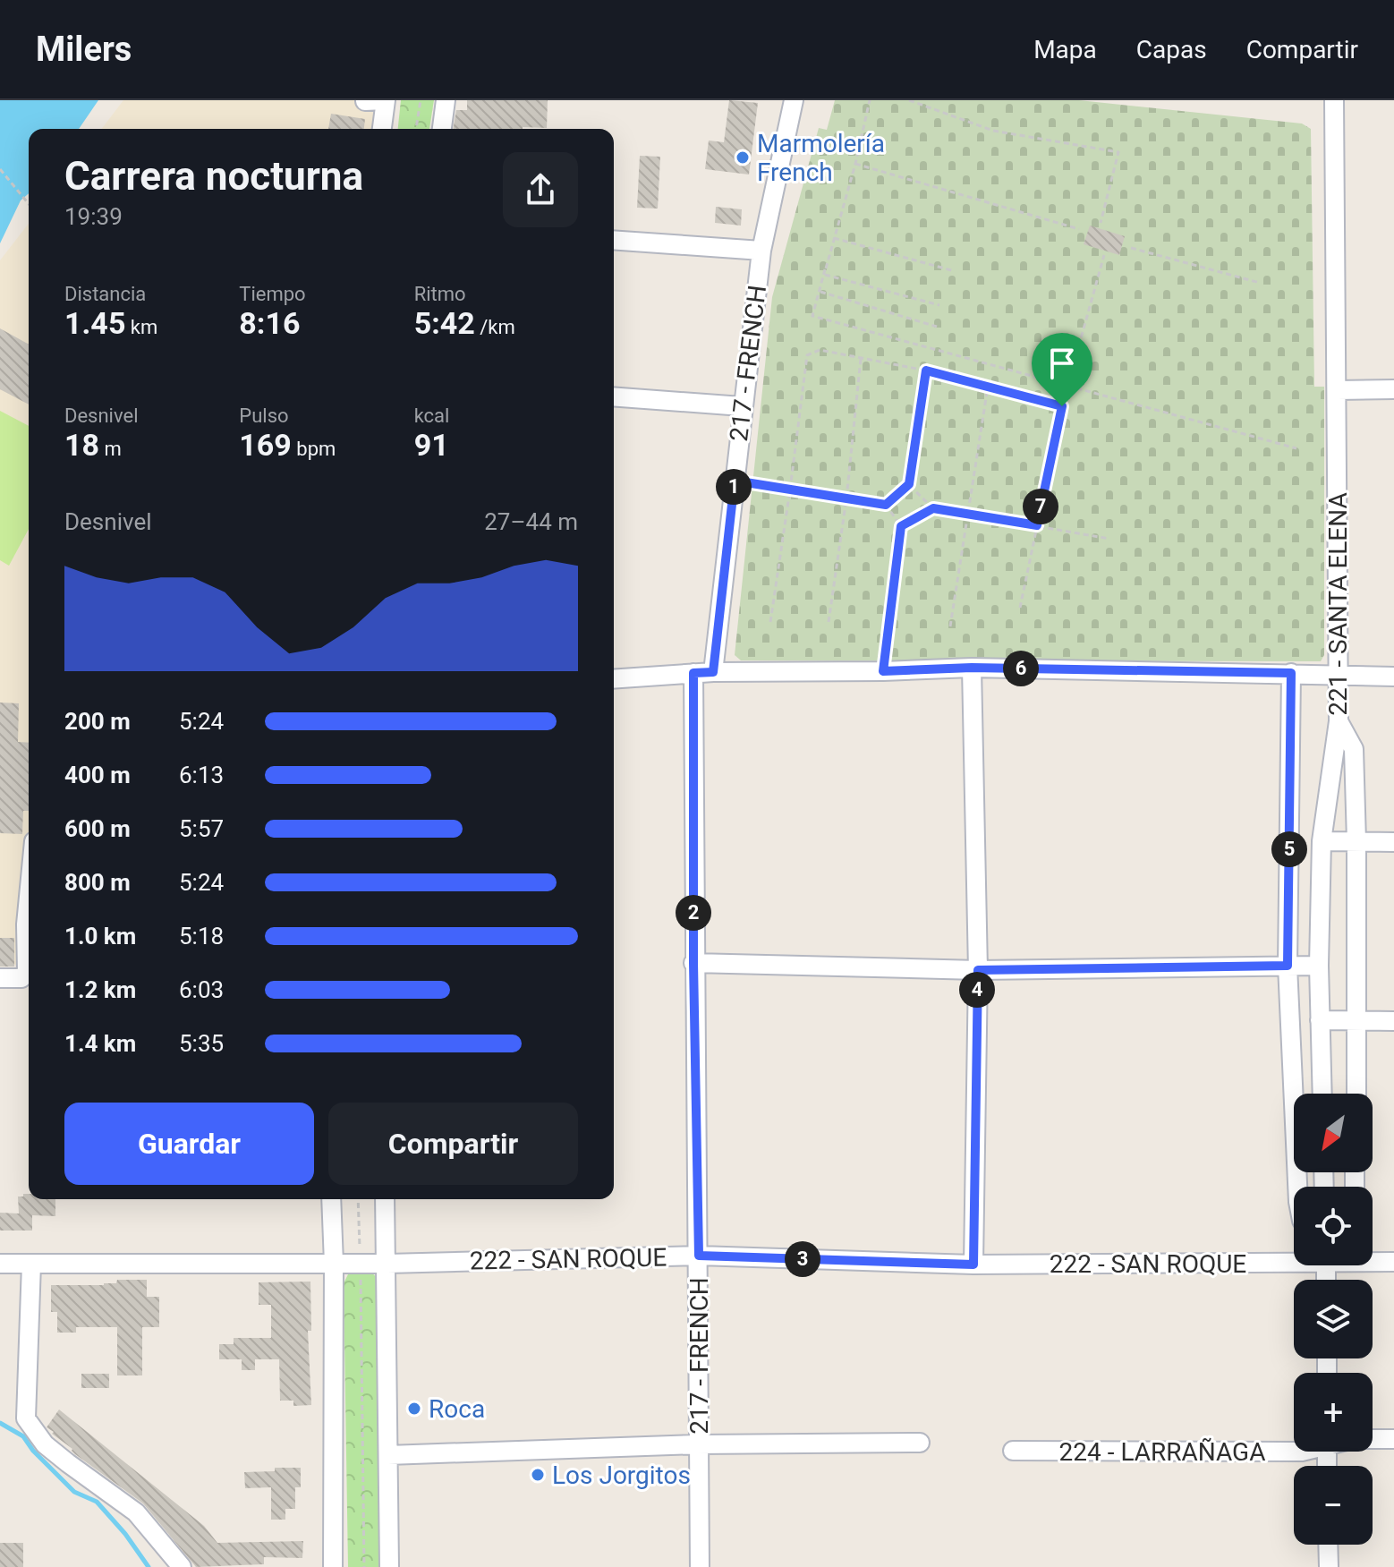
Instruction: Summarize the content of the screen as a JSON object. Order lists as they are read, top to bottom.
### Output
{
  "streets": {
    "street": [
      "217 - FRENCH",
      "221 - SANTA ELENA",
      "222 - SAN ROQUE",
      "224 - LARRAÑAGA"
    ]
  },
  "crossings": [
    ["217 - FRENCH", "222 - SAN ROQUE"]
  ],
  "places": ["Marmolería French", "Roca", "Los Jorgitos"],
  "north": "bottom left",
  "page": {
    "header": "Milers",
    "nav": ["Mapa", "Capas", "Compartir"],
    "heading": ["Carrera nocturna", "19:39"],
    "stats": [
      ["Distancia", "1.45 km"],
      ["Tiempo", "8:16"],
      ["Ritmo", "5:42 /km"],
      ["Desnivel", "18 m"],
      ["Pulso", "169 bpm"],
      ["kcal", "91"]
    ],
    "pins": [
      "1",
      "7",
      "6",
      "5",
      "2",
      "4",
      "3"
    ],
    "chart": ["Desnivel", "27–44 m"],
    "list": [
      {
        "name": "200 m",
        "note": "5:24"
      },
      {
        "name": "400 m",
        "note": "6:13"
      },
      {
        "name": "600 m",
        "note": "5:57"
      },
      {
        "name": "800 m",
        "note": "5:24"
      },
      {
        "name": "1.0 km",
        "note": "5:18"
      },
      {
        "name": "1.2 km",
        "note": "6:03"
      },
      {
        "name": "1.4 km",
        "note": "5:35"
      }
    ],
    "buttons": ["Guardar", "Compartir"],
    "map_buttons": ["+", "−"]
  }
}
